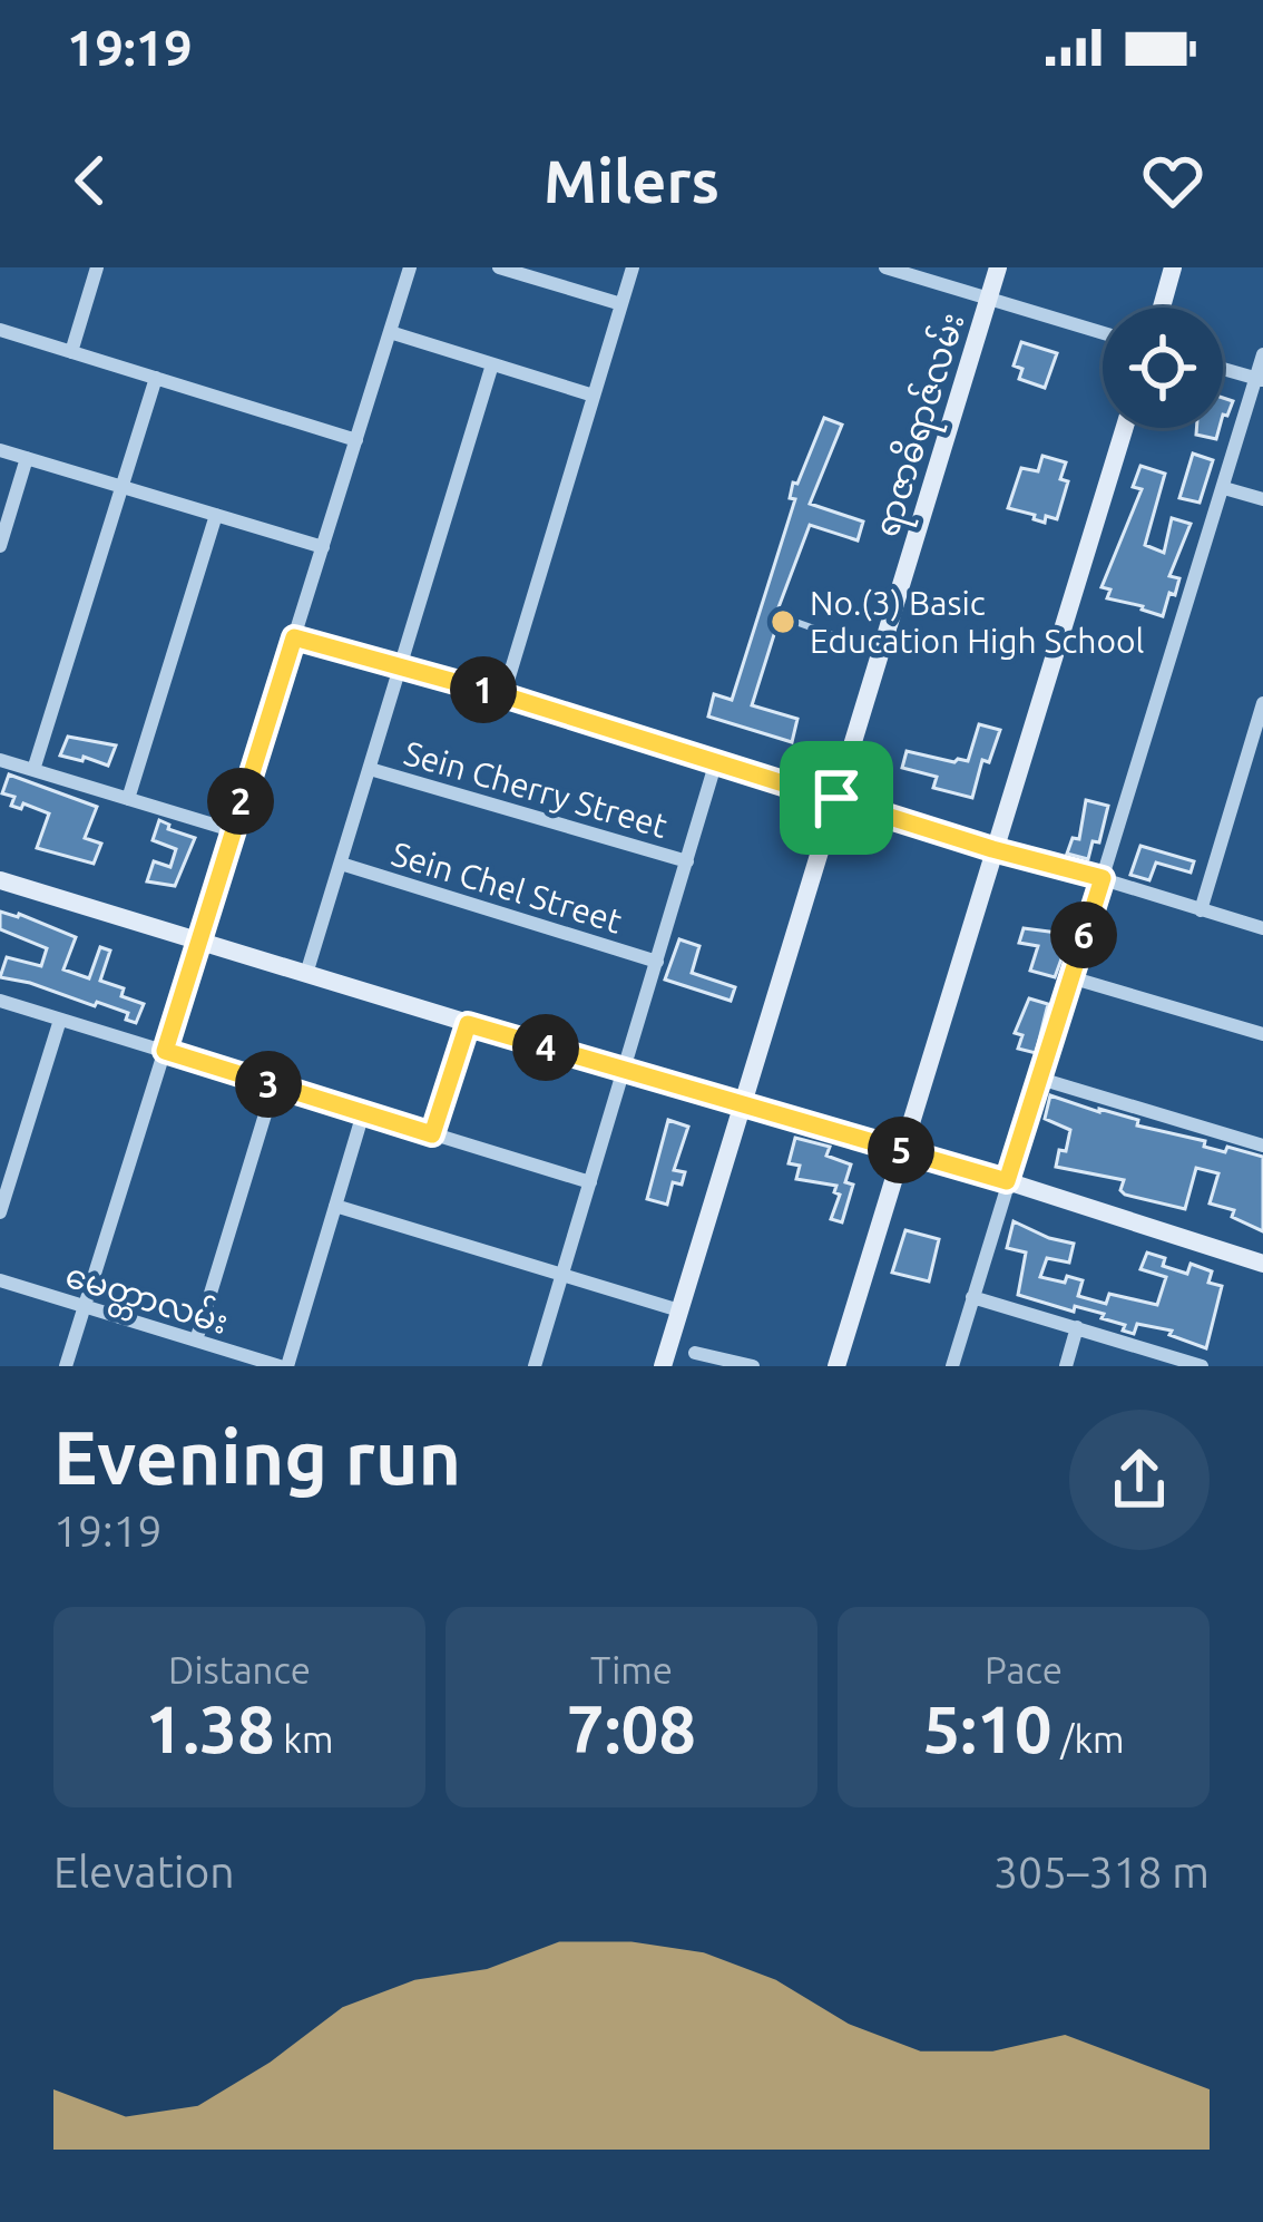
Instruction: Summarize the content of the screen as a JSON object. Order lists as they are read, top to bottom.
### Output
{
  "streets": {
    "street": [
      "ရာဇာဓိရာဇ်လမ်း",
      "Sein Cherry Street",
      "Sein Chel Street",
      "မေတ္တာလမ်း"
    ]
  },
  "places": ["No.(3) Basic Education High School"],
  "page": {
    "status": "19:19",
    "header": "Milers",
    "pins": [
      "1",
      "2",
      "6",
      "4",
      "3",
      "5"
    ],
    "heading": ["Evening run", "19:19"],
    "stats": [
      ["Distance", "1.38 km"],
      ["Time", "7:08"],
      ["Pace", "5:10 /km"]
    ],
    "chart": ["Elevation", "305–318 m"]
  }
}
